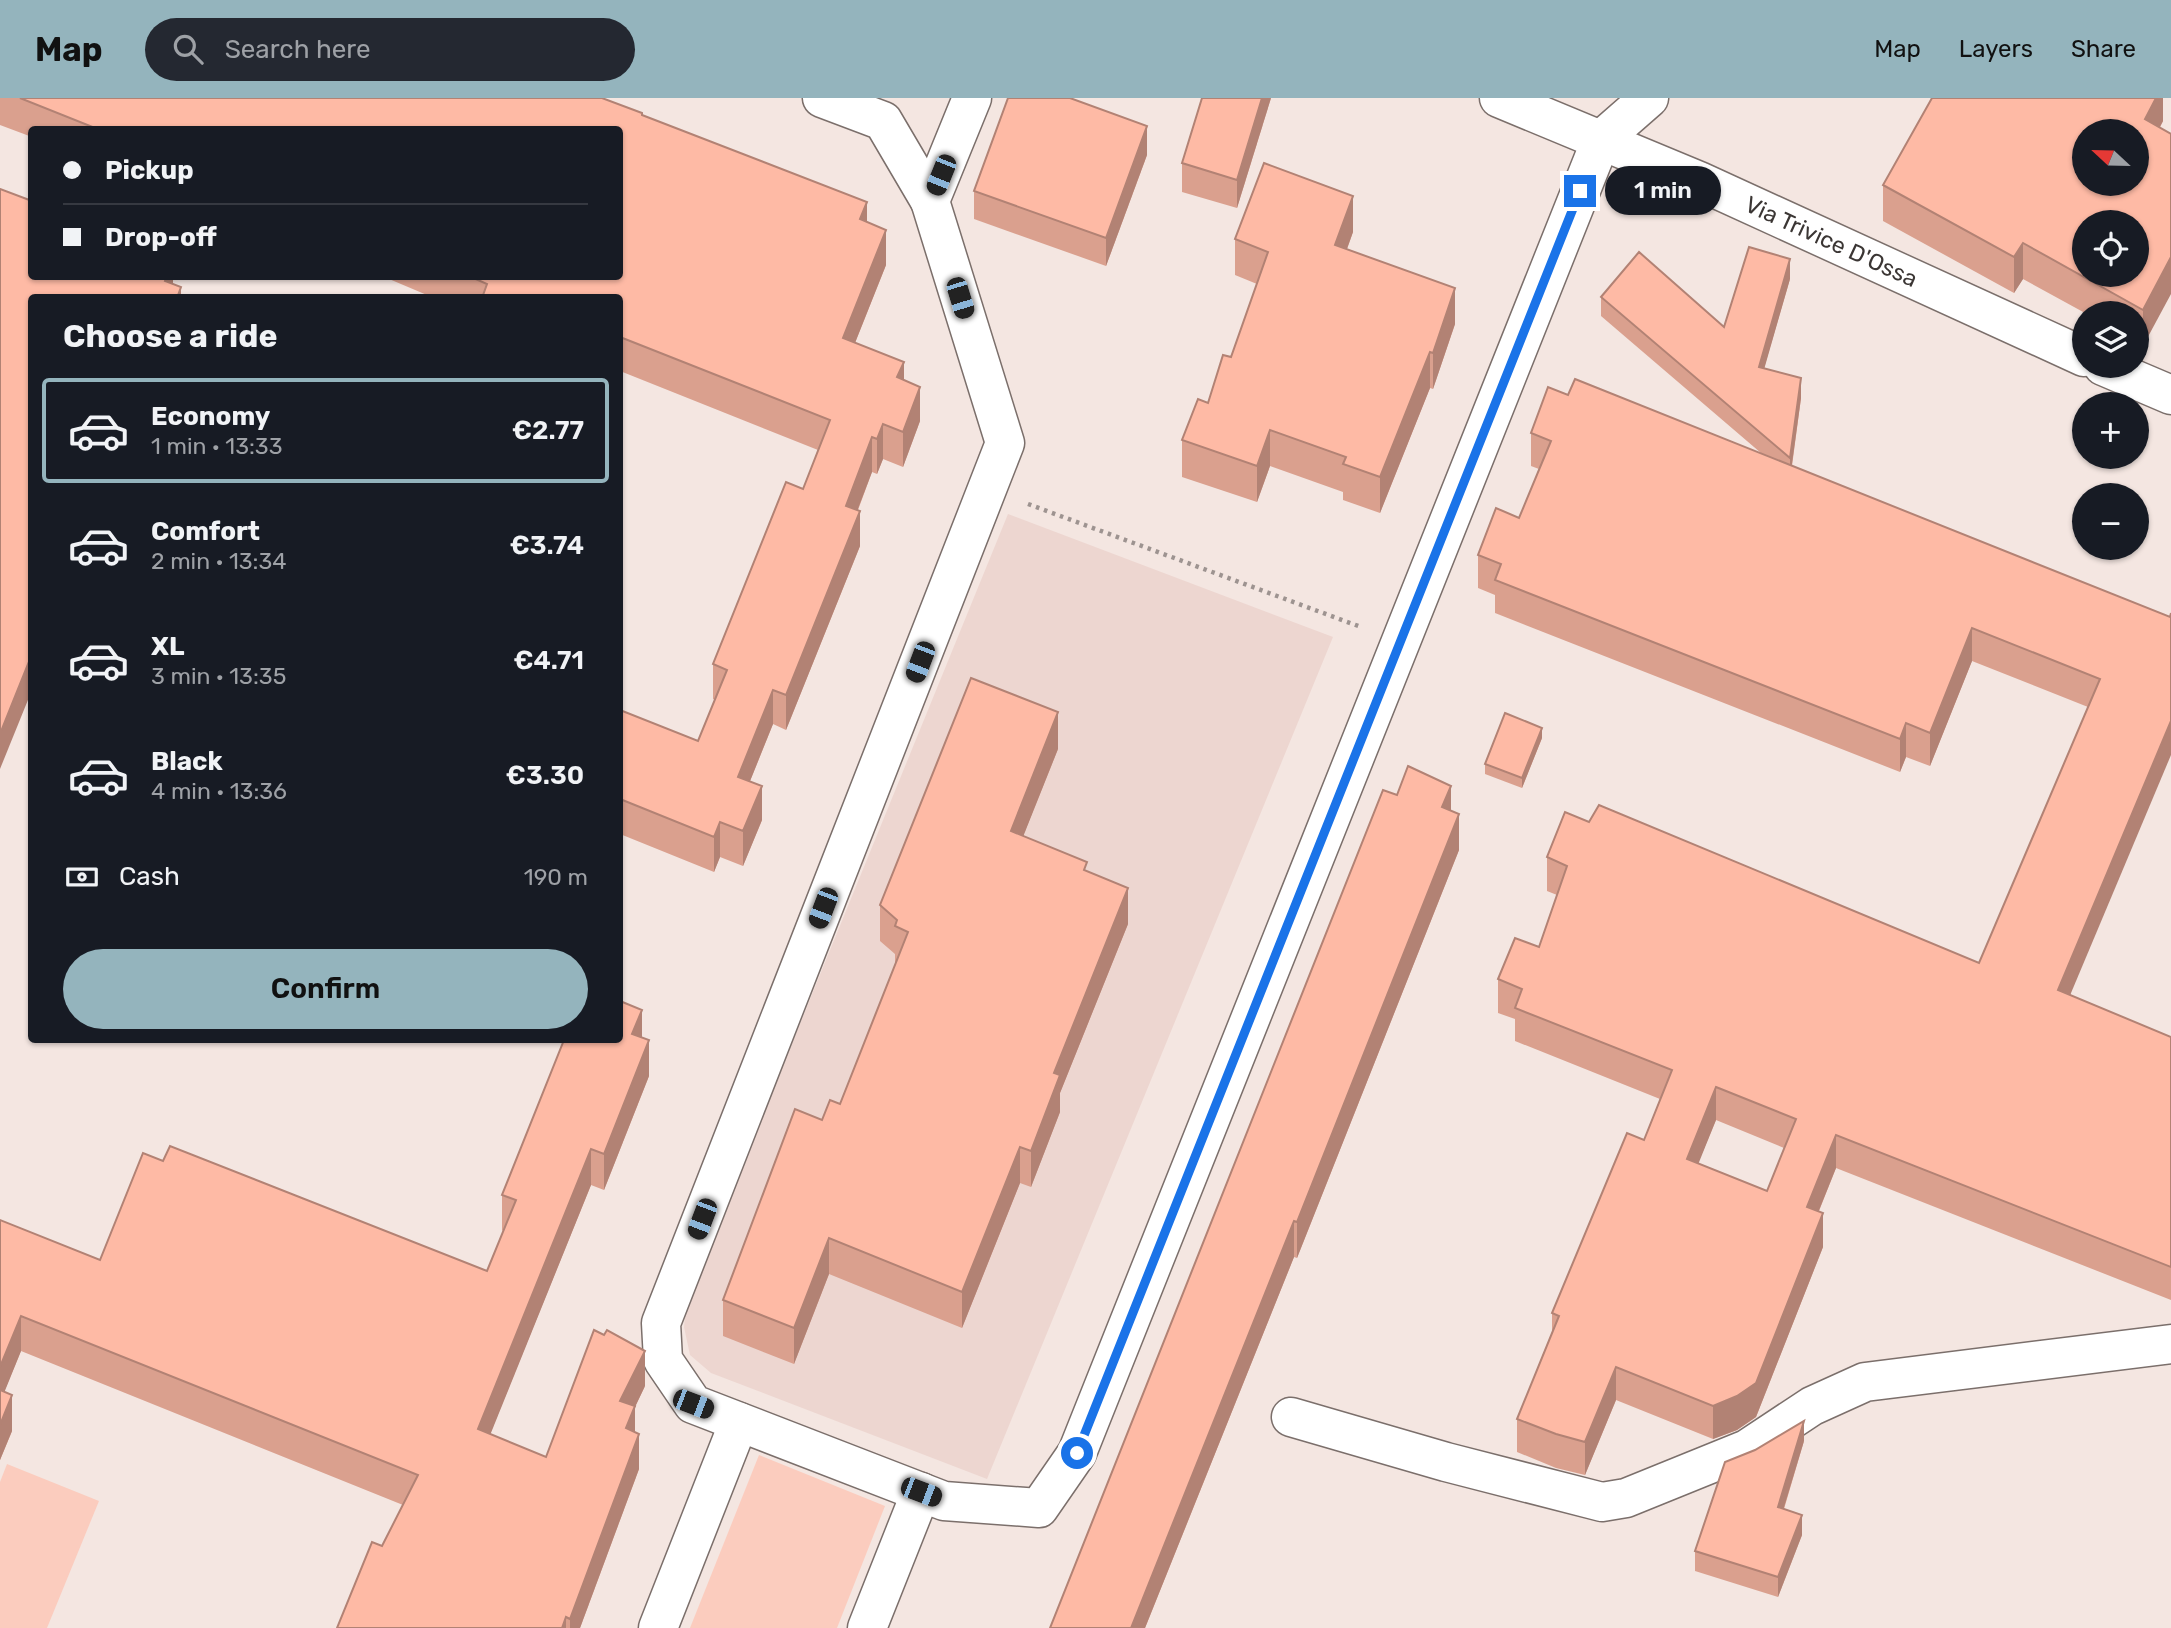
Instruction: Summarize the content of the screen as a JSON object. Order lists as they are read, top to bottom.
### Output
{
  "streets": {
    "street": ["Via Trivice D'Ossa"]
  },
  "north": "left",
  "page": {
    "header": "Map",
    "search": "Search here",
    "nav": ["Map", "Layers", "Share"],
    "map_buttons": ["+", "−"],
    "banner": ["Pickup", "Drop-off"],
    "bubble": "1 min",
    "heading": "Choose a ride",
    "list": [
      {
        "name": "Economy",
        "note": "1 min · 13:33",
        "value": "€2.77"
      },
      {
        "name": "Comfort",
        "note": "2 min · 13:34",
        "value": "€3.74"
      },
      {
        "name": "XL",
        "note": "3 min · 13:35",
        "value": "€4.71"
      },
      {
        "name": "Black",
        "note": "4 min · 13:36",
        "value": "€3.30"
      }
    ],
    "pay": ["Cash", "190 m"],
    "buttons": "Confirm"
  }
}
